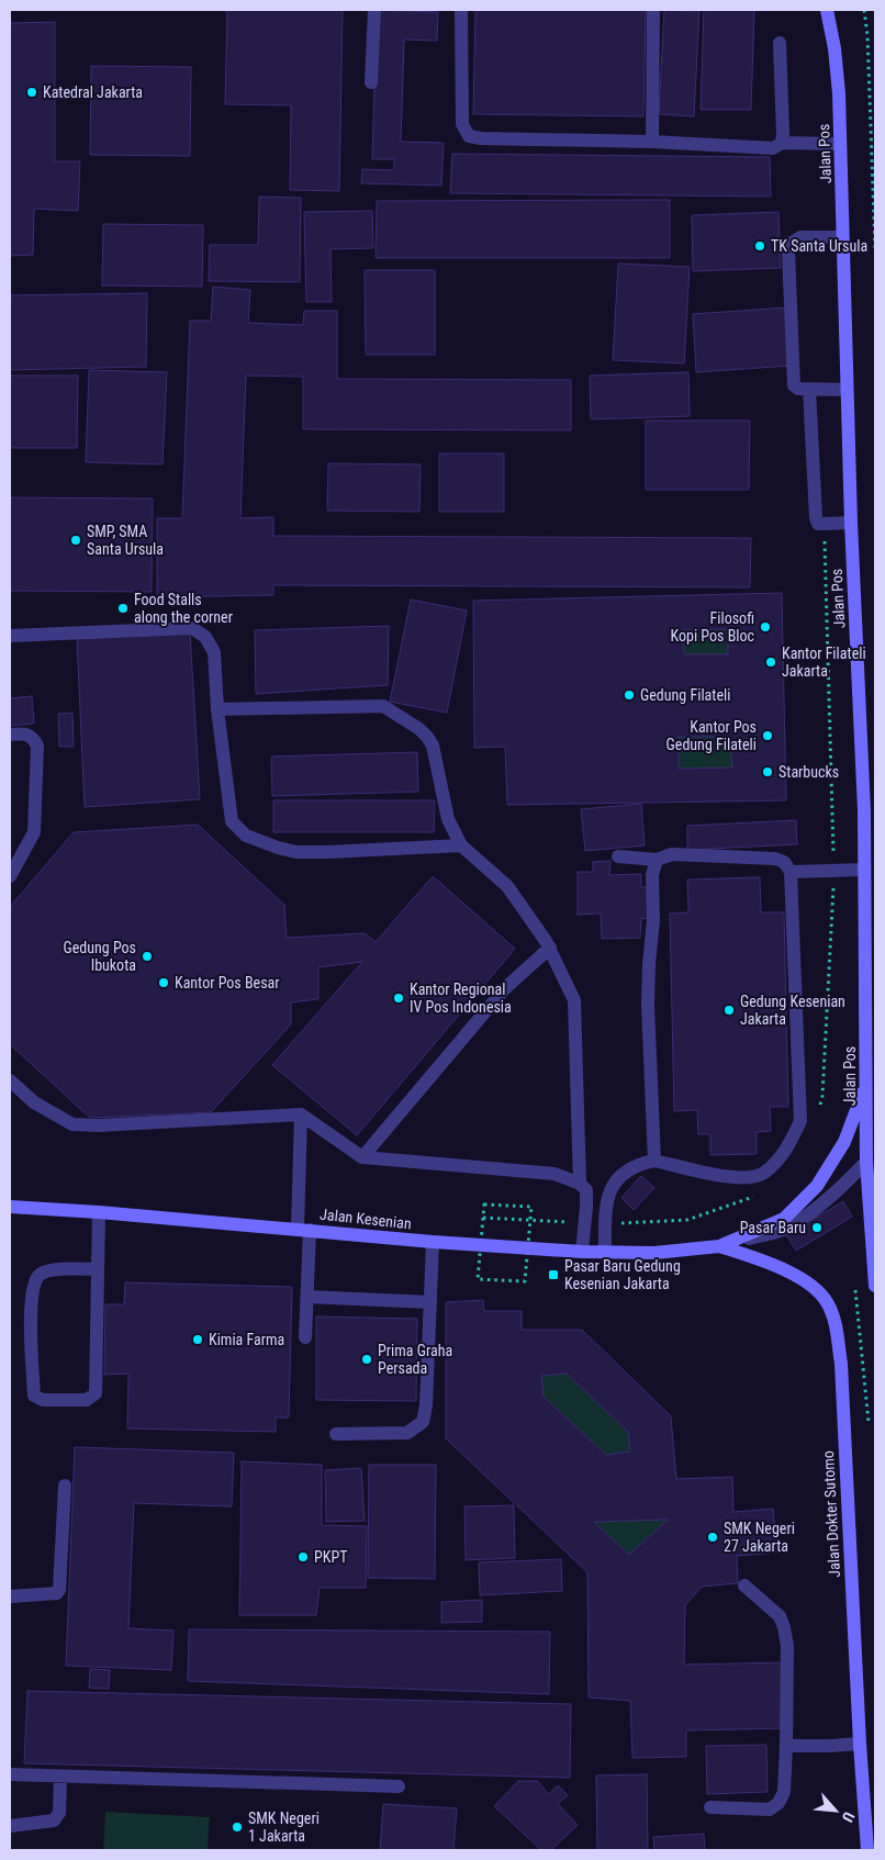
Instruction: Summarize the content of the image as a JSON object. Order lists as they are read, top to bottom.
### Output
{
  "streets": {
    "main road": ["Jalan Pos", "Jalan Kesenian", "Jalan Dokter Sutomo"]
  },
  "crossings": [
    ["Jalan Kesenian", "Jalan Dokter Sutomo"]
  ],
  "places": {
    "other": [
      "Katedral Jakarta",
      "TK Santa Ursula",
      "SMP, SMA Santa Ursula",
      "Food Stalls along the corner",
      "Filosofi Kopi Pos Bloc",
      "Kantor Filateli Jakarta",
      "Gedung Filateli",
      "Kantor Pos Gedung Filateli",
      "Starbucks",
      "Gedung Pos Ibukota",
      "Kantor Pos Besar",
      "Kantor Regional IV Pos Indonesia",
      "Gedung Kesenian Jakarta",
      "Pasar Baru",
      "Kimia Farma",
      "Prima Graha Persada",
      "SMK Negeri 27 Jakarta",
      "PKPT",
      "SMK Negeri 1 Jakarta"
    ],
    "transit": ["Pasar Baru Gedung Kesenian Jakarta"]
  },
  "north": "bottom right"
}
